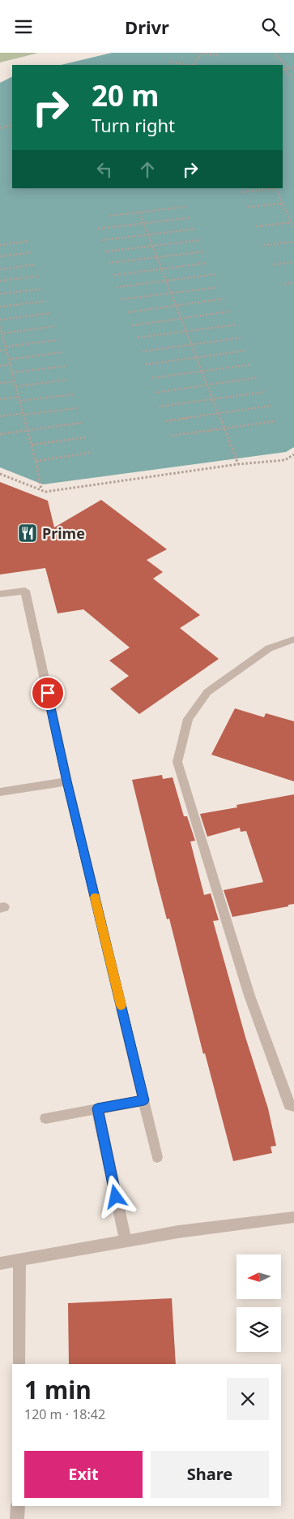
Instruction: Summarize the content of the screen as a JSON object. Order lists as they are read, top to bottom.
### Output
{
  "places": {
    "restaurant": ["Prime"]
  },
  "north": "left",
  "page": {
    "header": "Drivr",
    "turn": ["20 m", "Turn right"],
    "heading": ["1 min", "120 m · 18:42"],
    "buttons": ["Exit", "Share"]
  }
}
